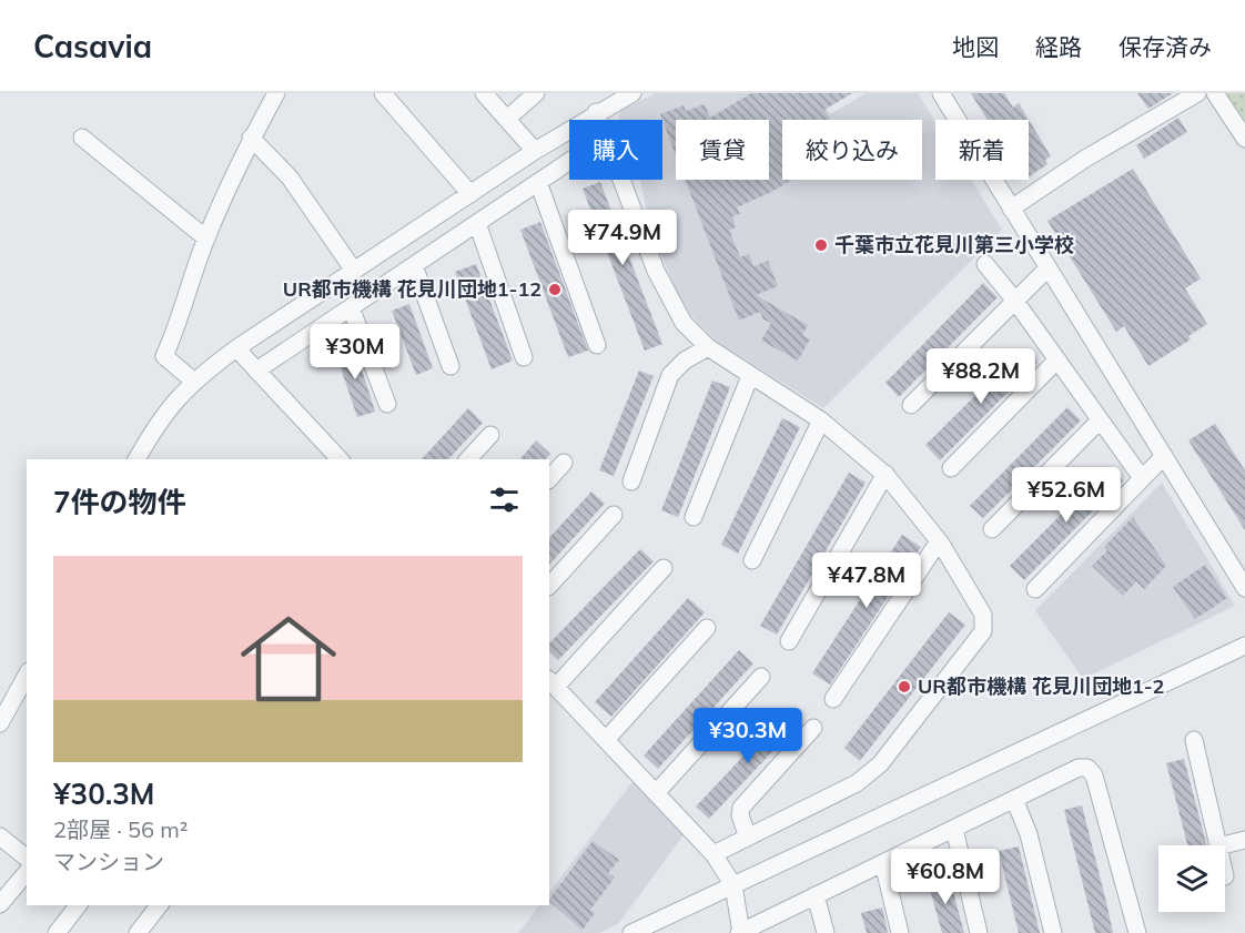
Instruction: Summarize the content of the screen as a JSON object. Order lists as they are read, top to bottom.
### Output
{
  "places": ["千葉市立花見川第三小学校", "UR都市機構 花見川団地1-12", "UR都市機構 花見川団地1-2"],
  "page": {
    "header": "Casavia",
    "nav": ["地図", "経路", "保存済み"],
    "chip": [
      "購入",
      "賃貸",
      "絞り込み",
      "新着"
    ],
    "price": [
      "¥74.9M",
      "¥30M",
      "¥88.2M",
      "¥52.6M",
      "¥47.8M",
      "¥30.3M",
      "¥60.8M"
    ],
    "heading": "7件の物件",
    "list": [
      {
        "name": "¥30.3M",
        "note": "2部屋 · 56 m² · マンション"
      }
    ]
  }
}
